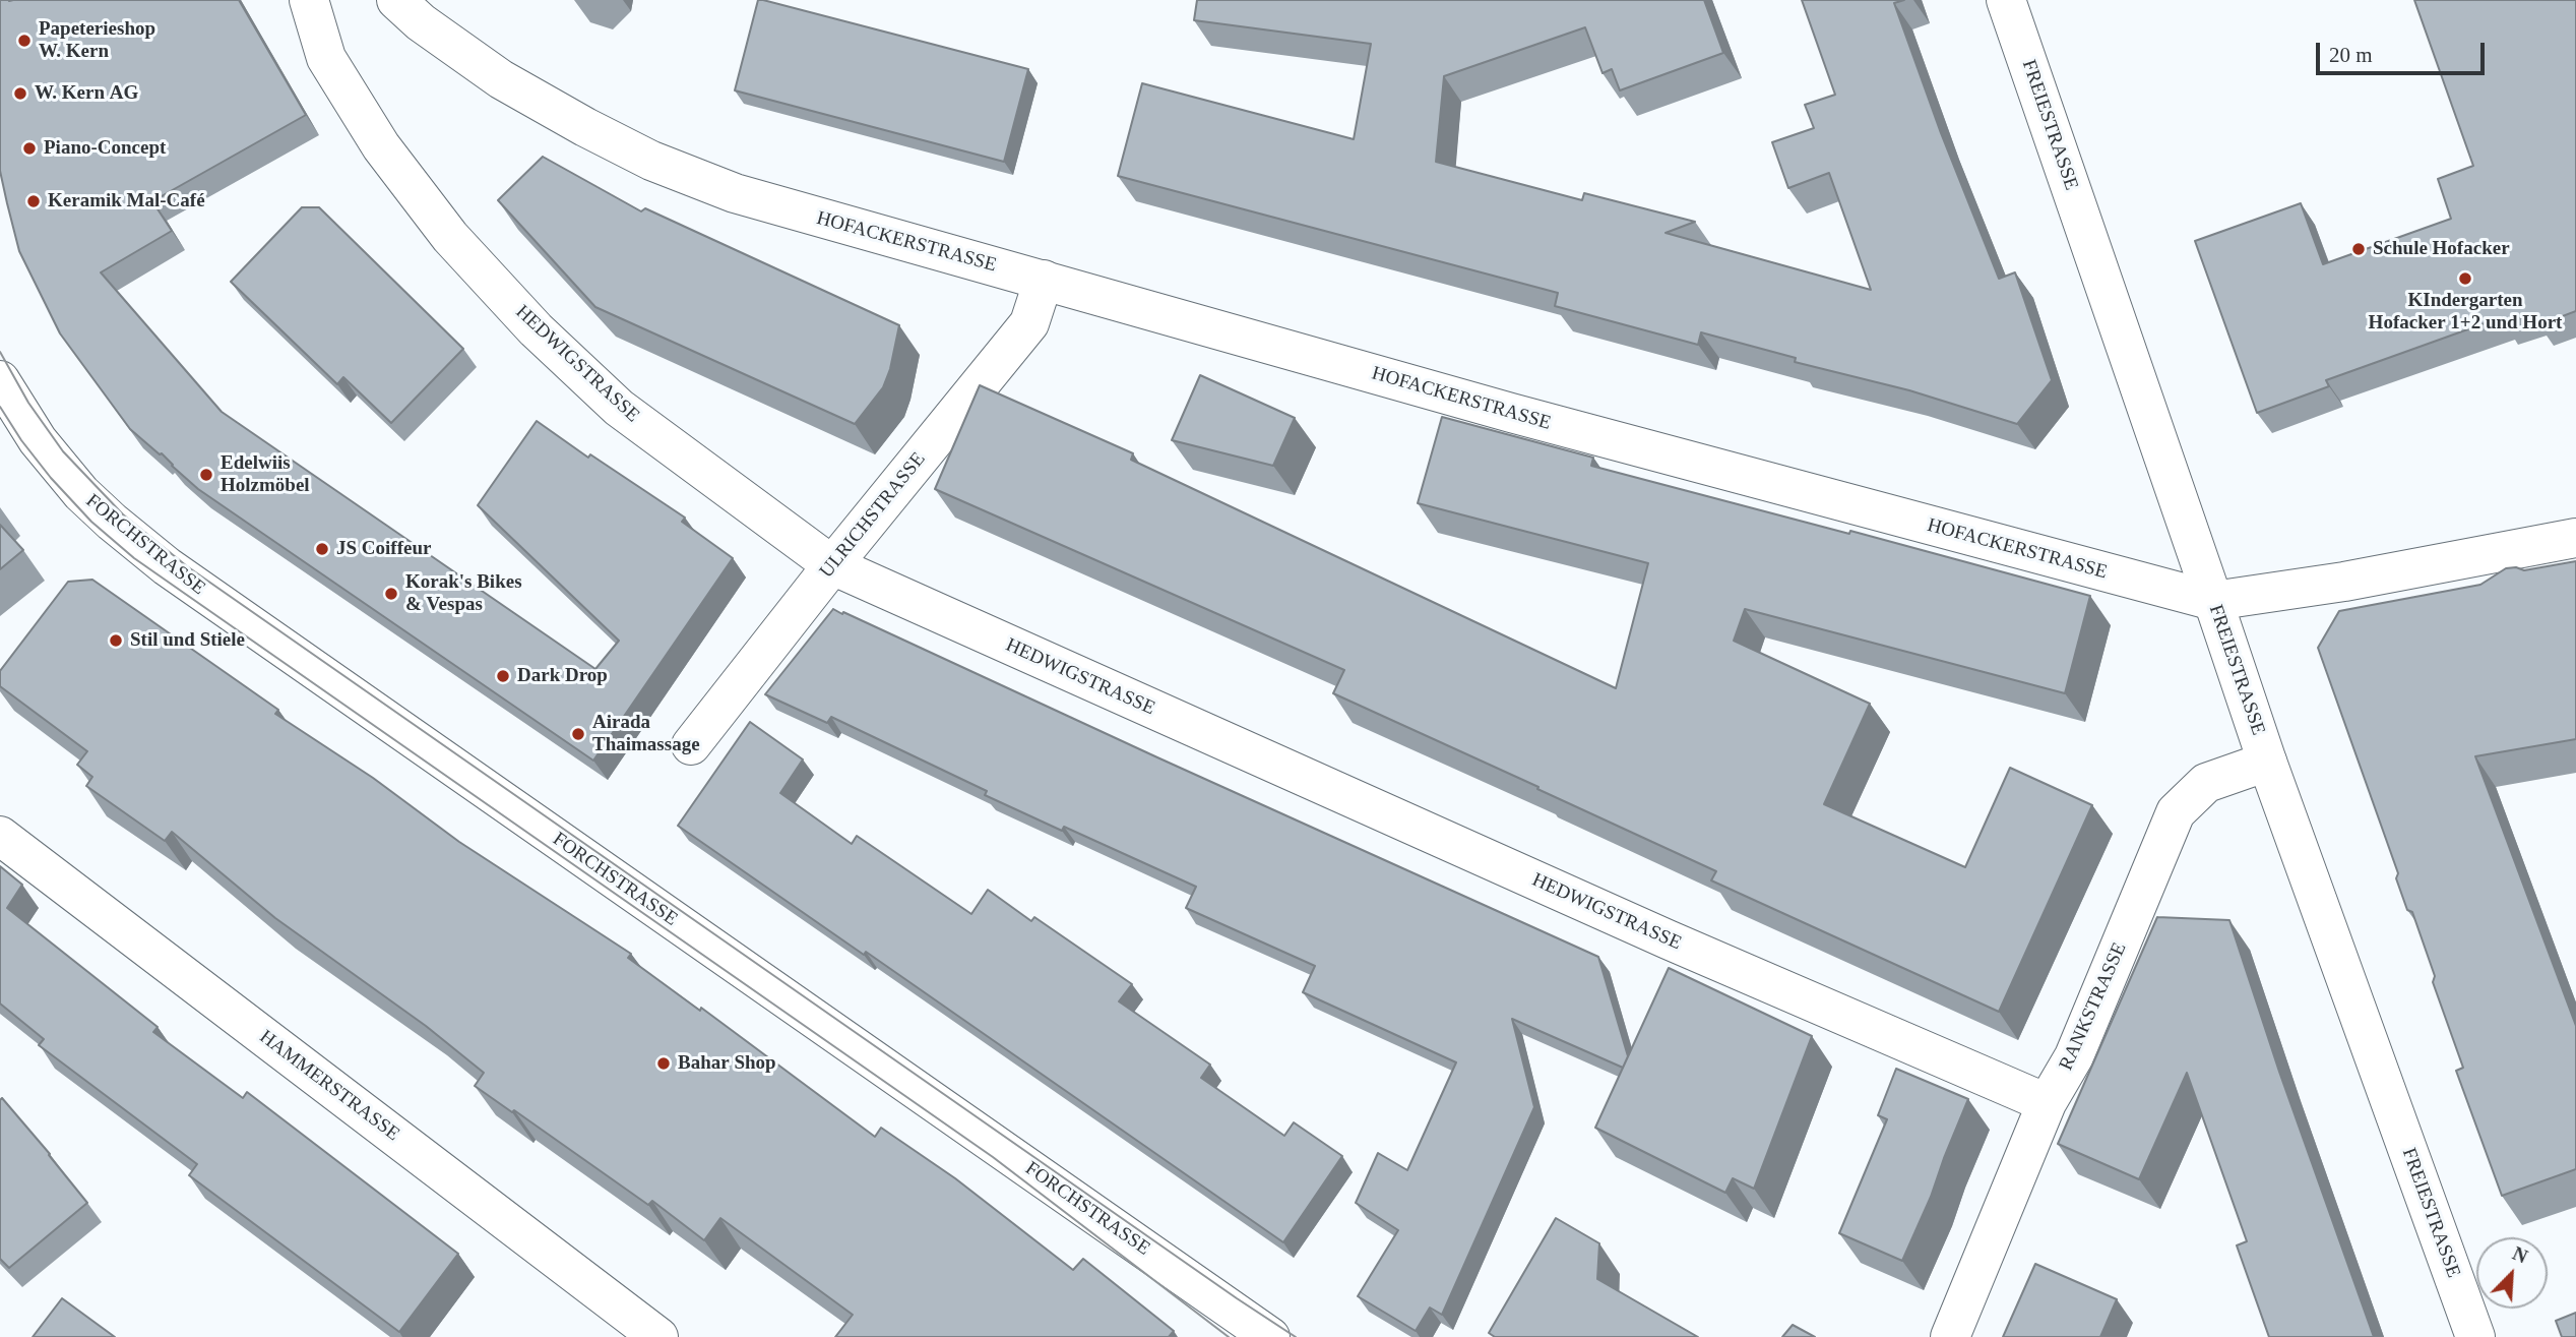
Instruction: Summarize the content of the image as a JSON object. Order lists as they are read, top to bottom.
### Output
{
  "streets": {
    "street": [
      "FREIESTRASSE",
      "HOFACKERSTRASSE",
      "HEDWIGSTRASSE",
      "ULRICHSTRASSE",
      "FORCHSTRASSE",
      "RANKSTRASSE",
      "HAMMERSTRASSE"
    ]
  },
  "crossings": [
    ["FREIESTRASSE", "HOFACKERSTRASSE"],
    ["FREIESTRASSE", "RANKSTRASSE"],
    ["HOFACKERSTRASSE", "ULRICHSTRASSE"],
    ["HEDWIGSTRASSE", "ULRICHSTRASSE"],
    ["HEDWIGSTRASSE", "RANKSTRASSE"]
  ],
  "places": [
    "Papeterieshop W. Kern",
    "W. Kern AG",
    "Piano-Concept",
    "Keramik Mal-Café",
    "Schule Hofacker",
    "KIndergarten Hofacker 1+2 und Hort",
    "Edelwiis Holzmöbel",
    "JS Coiffeur",
    "Korak's Bikes & Vespas",
    "Stil und Stiele",
    "Dark Drop",
    "Airada Thaimassage",
    "Bahar Shop"
  ],
  "scale_bar": "20 m",
  "north": "top right"
}
